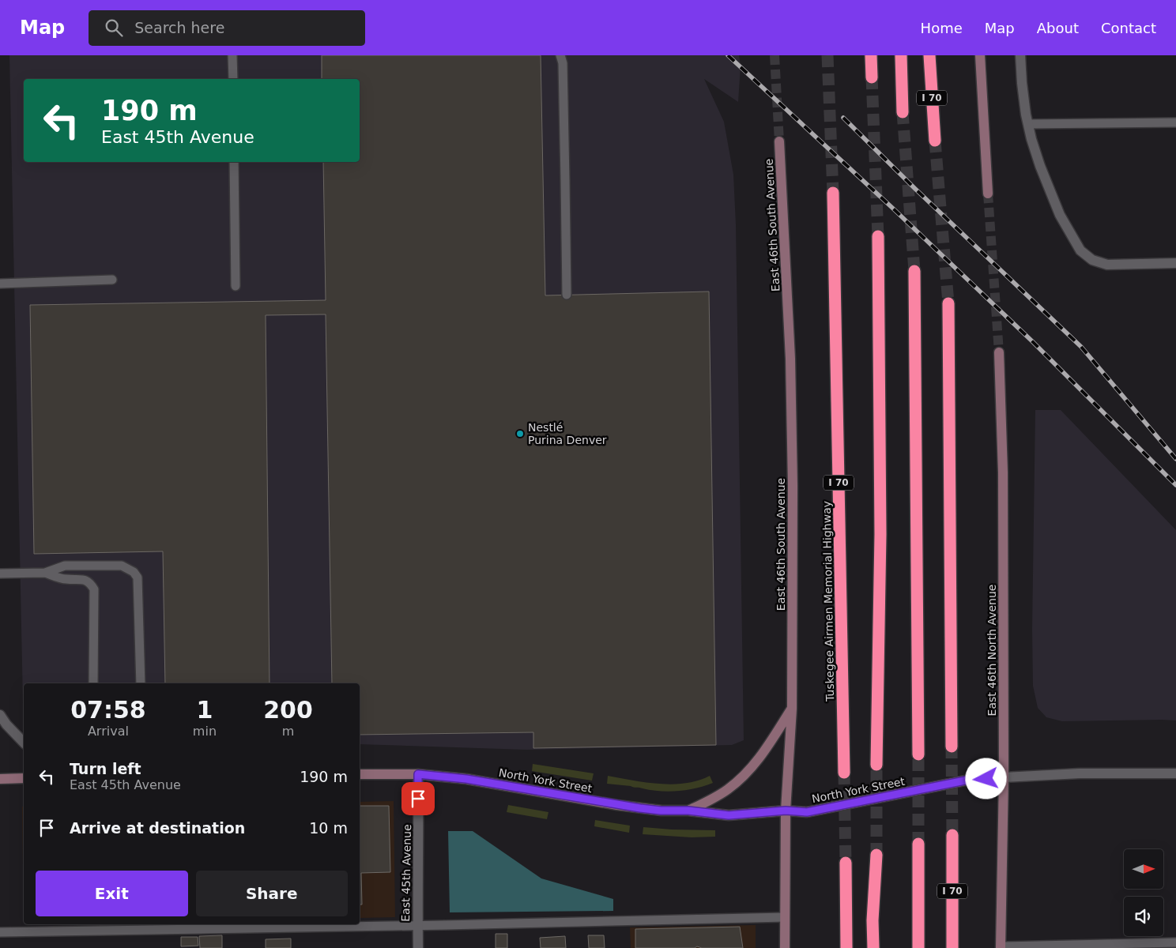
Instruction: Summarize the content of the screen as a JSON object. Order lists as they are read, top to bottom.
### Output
{
  "streets": {
    "highway": ["I 70", "Tuskegee Airmen Memorial Highway"],
    "main road": ["East 46th South Avenue", "East 46th North Avenue", "North York Street"],
    "street": ["East 45th Avenue"]
  },
  "crossings": [
    ["East 46th South Avenue", "North York Street"],
    ["East 46th North Avenue", "North York Street"],
    ["North York Street", "East 45th Avenue"]
  ],
  "places": ["Nestlé Purina Denver"],
  "north": "right",
  "page": {
    "header": "Map",
    "search": "Search here",
    "nav": [
      "Home",
      "Map",
      "About",
      "Contact"
    ],
    "turn": ["190 m", "East 45th Avenue"],
    "eta": [
      "07:58",
      "Arrival",
      "1",
      "min",
      "200",
      "m"
    ],
    "list": [
      {
        "name": "Turn left",
        "note": "East 45th Avenue",
        "value": "190 m"
      },
      {
        "name": "Arrive at destination",
        "value": "10 m"
      }
    ],
    "buttons": ["Exit", "Share"]
  }
}
